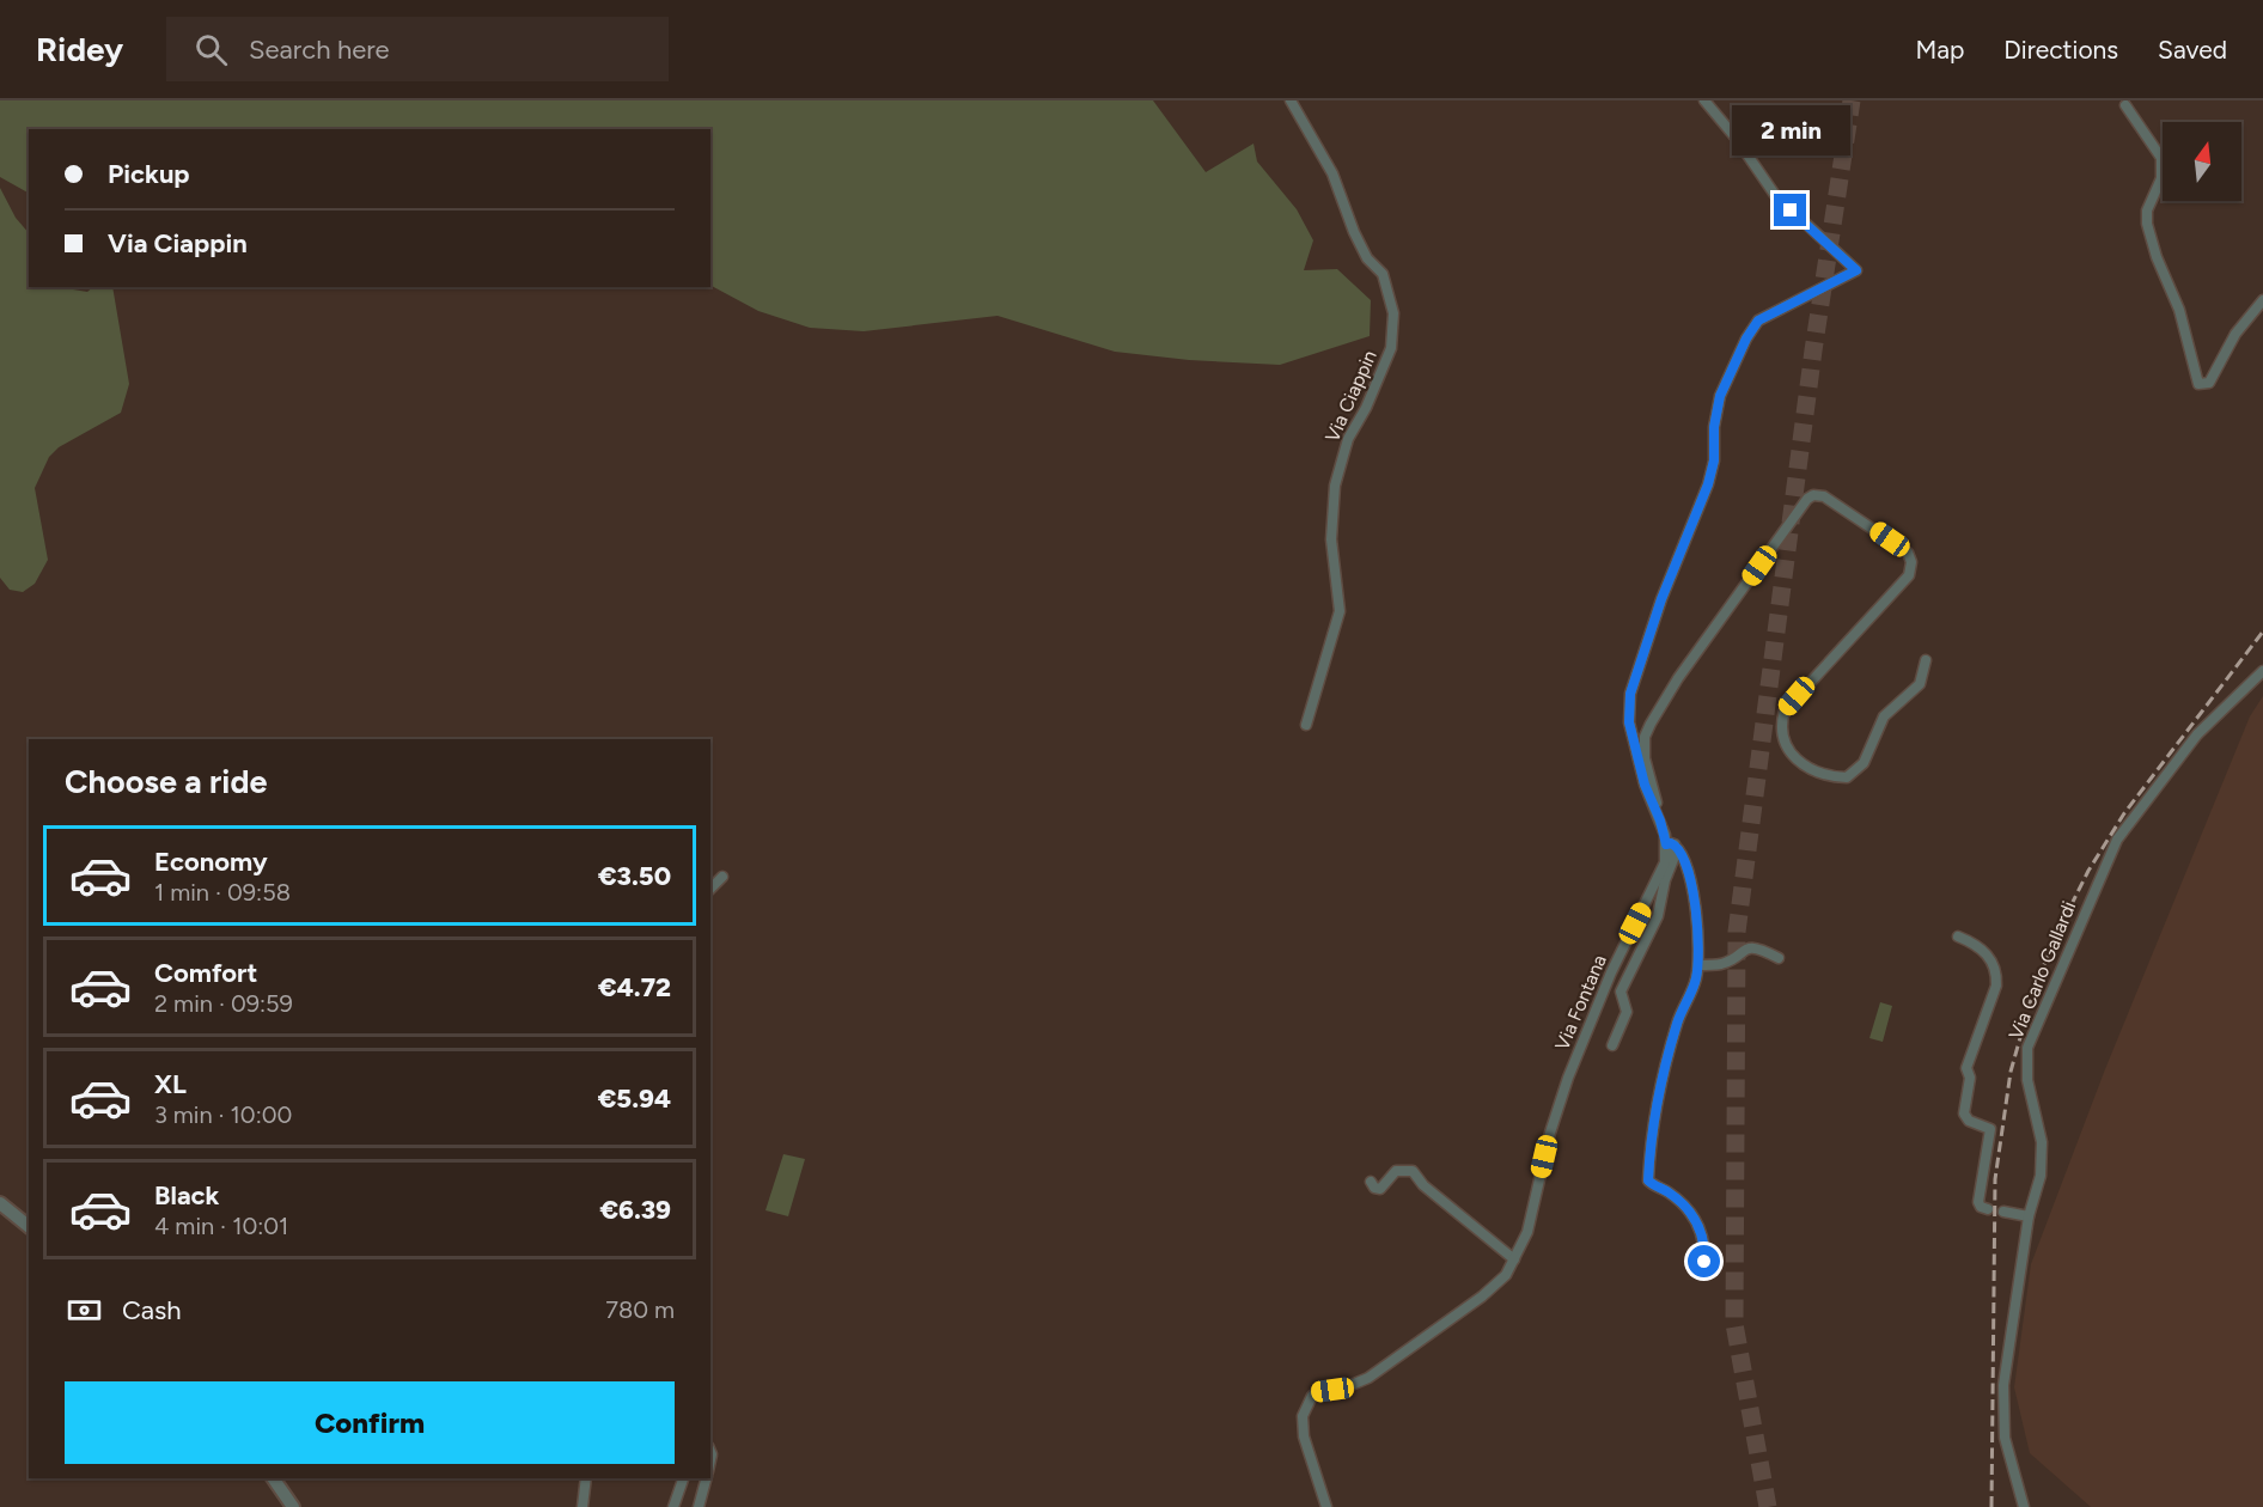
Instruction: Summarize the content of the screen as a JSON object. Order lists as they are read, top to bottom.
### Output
{
  "streets": {
    "street": ["Via Ciappin", "Via Carlo Gallardi", "Via Fontana"]
  },
  "north": "top",
  "page": {
    "header": "Ridey",
    "search": "Search here",
    "nav": ["Map", "Directions", "Saved"],
    "bubble": "2 min",
    "banner": ["Pickup", "Via Ciappin"],
    "heading": "Choose a ride",
    "list": [
      {
        "name": "Economy",
        "note": "1 min · 09:58",
        "value": "€3.50"
      },
      {
        "name": "Comfort",
        "note": "2 min · 09:59",
        "value": "€4.72"
      },
      {
        "name": "XL",
        "note": "3 min · 10:00",
        "value": "€5.94"
      },
      {
        "name": "Black",
        "note": "4 min · 10:01",
        "value": "€6.39"
      }
    ],
    "pay": ["Cash", "780 m"],
    "buttons": "Confirm"
  }
}
